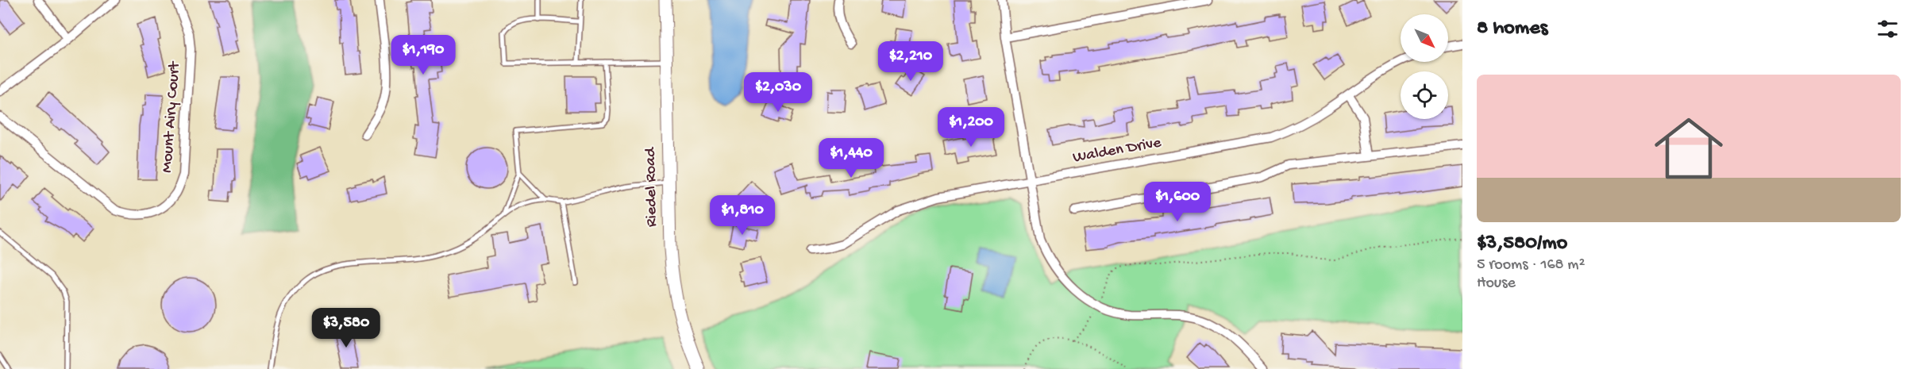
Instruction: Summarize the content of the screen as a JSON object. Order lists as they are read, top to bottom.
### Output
{
  "streets": {
    "street": ["Mount Airy Court", "Walden Drive", "Riedel Road"]
  },
  "north": "bottom right",
  "page": {
    "heading": "8 homes",
    "price": [
      "$1,190",
      "$2,210",
      "$2,030",
      "$1,200",
      "$1,440",
      "$1,600",
      "$1,810",
      "$3,580"
    ],
    "list": [
      {
        "name": "$3,580/mo",
        "note": "5 rooms · 168 m² · House"
      }
    ]
  }
}
